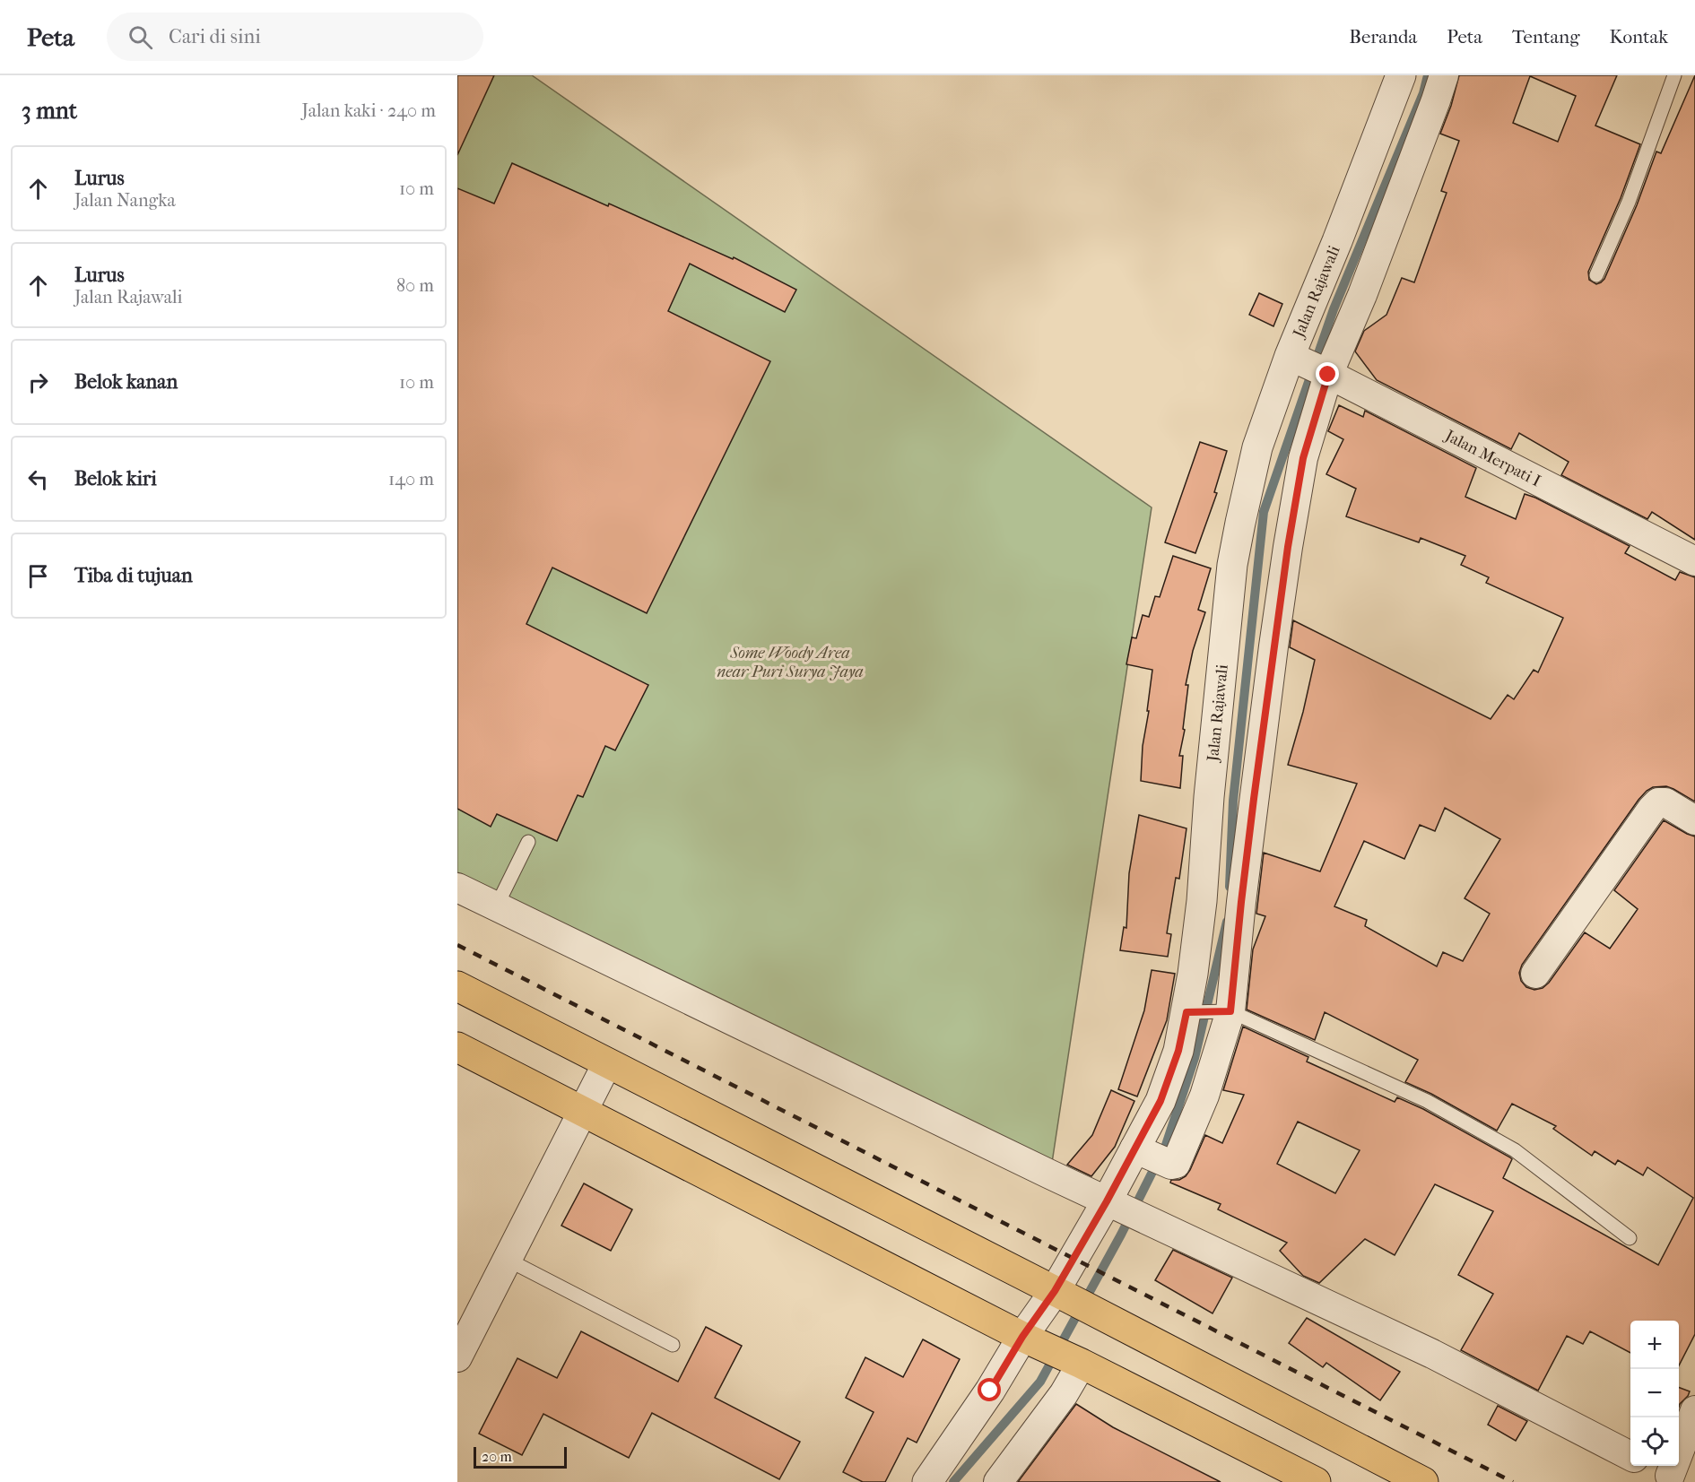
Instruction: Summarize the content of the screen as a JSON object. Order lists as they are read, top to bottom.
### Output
{
  "streets": {
    "street": ["Jalan Rajawali", "Jalan Merpati I"]
  },
  "crossings": [
    ["Jalan Rajawali", "Jalan Merpati I"]
  ],
  "parks": ["Some Woody Area near Puri Surya Jaya"],
  "scale_bar": "20 m",
  "page": {
    "header": "Peta",
    "search": "Cari di sini",
    "nav": [
      "Beranda",
      "Peta",
      "Tentang",
      "Kontak"
    ],
    "heading": ["3 mnt", "Jalan kaki · 240 m"],
    "list": [
      ["Lurus", "Jalan Nangka", "10 m"],
      ["Lurus", "Jalan Rajawali", "80 m"],
      ["Belok kanan", "10 m"],
      ["Belok kiri", "140 m"],
      "Tiba di tujuan"
    ],
    "map_buttons": ["+", "−"],
    "scale": "20 m"
  }
}
